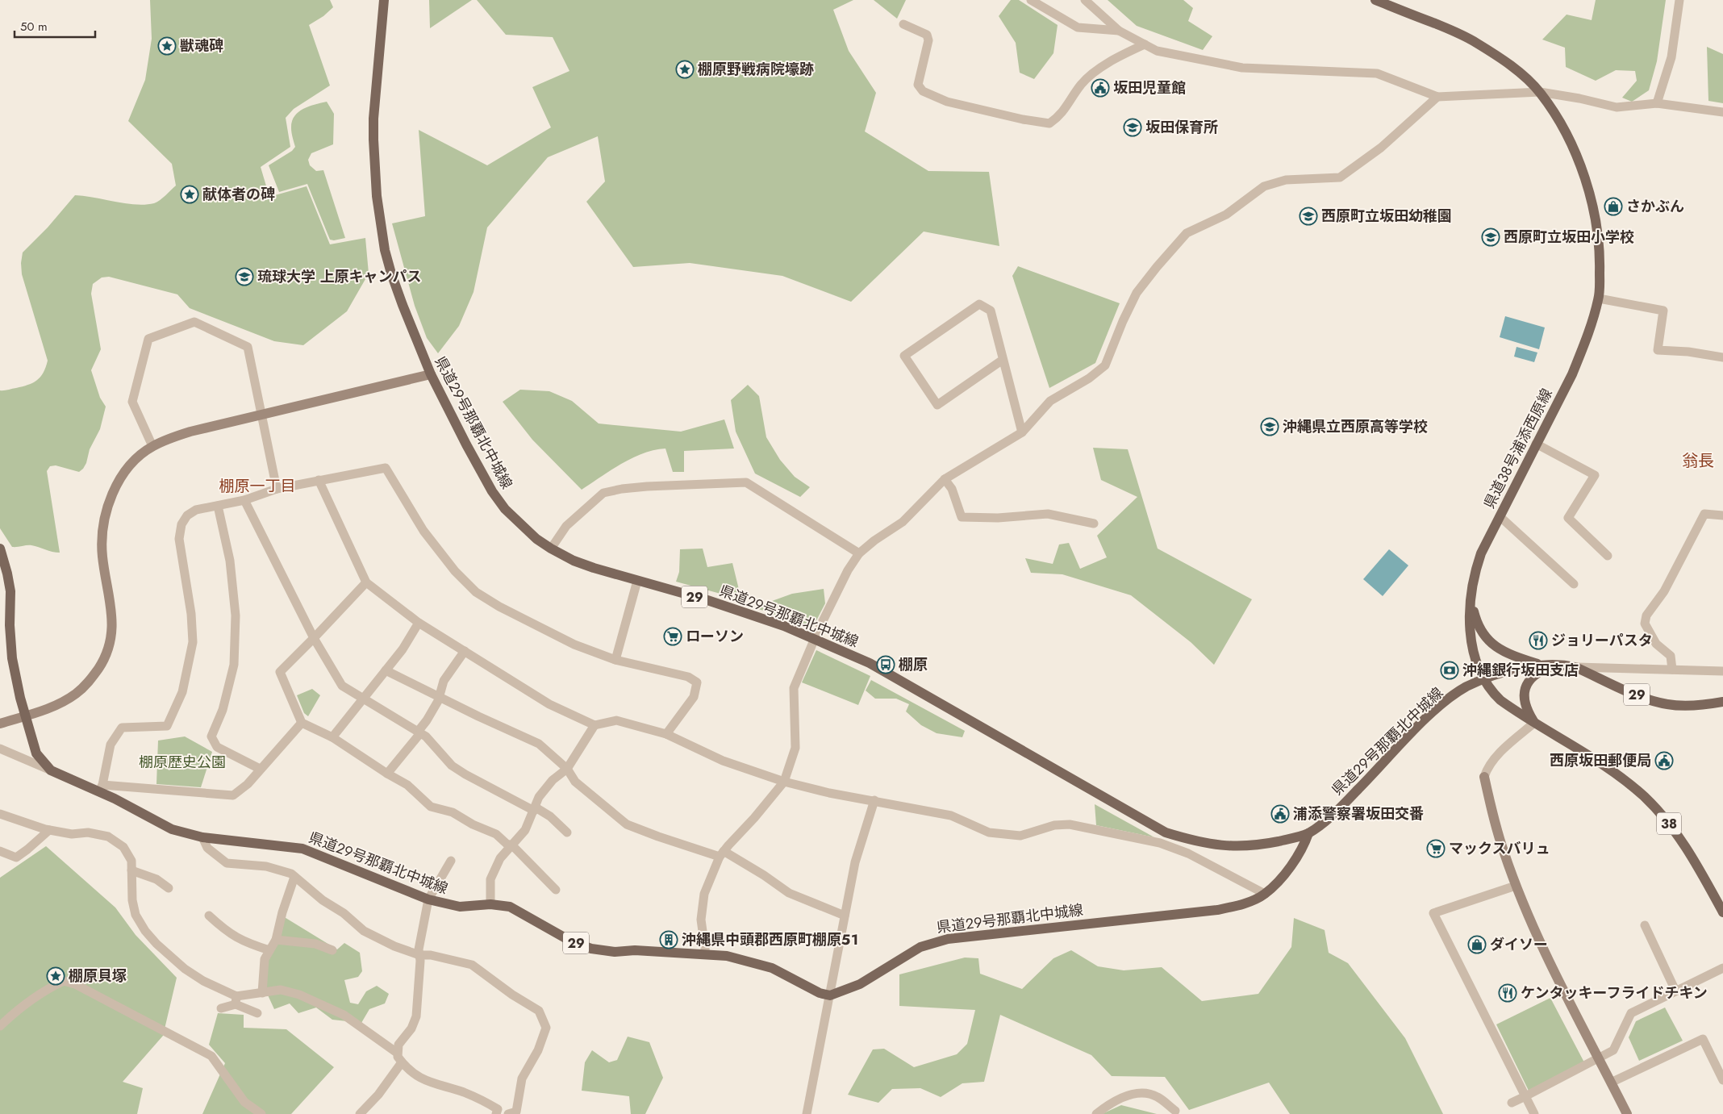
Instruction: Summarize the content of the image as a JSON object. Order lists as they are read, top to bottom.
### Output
{
  "streets": {
    "main road": [
      "県道29号那覇北中城線",
      "県道38号浦添西原線",
      "29",
      "38"
    ]
  },
  "crossings": [
    ["県道29号那覇北中城線", "県道38号浦添西原線"]
  ],
  "districts": ["翁長", "棚原一丁目"],
  "parks": ["棚原歴史公園"],
  "places": {
    "place": [
      "獣魂碑",
      "棚原野戦病院壕跡",
      "献体者の碑",
      "棚原貝塚"
    ],
    "public building": ["坂田児童館", "西原坂田郵便局", "浦添警察署坂田交番"],
    "school or university": [
      "坂田保育所",
      "西原町立坂田幼稚園",
      "西原町立坂田小学校",
      "琉球大学 上原キャンパス",
      "沖縄県立西原高等学校"
    ],
    "shop": ["さかぶん", "ダイソー"],
    "supermarket": ["ローソン", "マックスバリュ"],
    "restaurant": ["ジョリーパスタ", "ケンタッキーフライドチキン"],
    "bus stop": ["棚原"],
    "bank": ["沖縄銀行坂田支店"],
    "building": ["沖縄県中頭郡西原町棚原５１"]
  },
  "scale_bar": "50 m"
}
